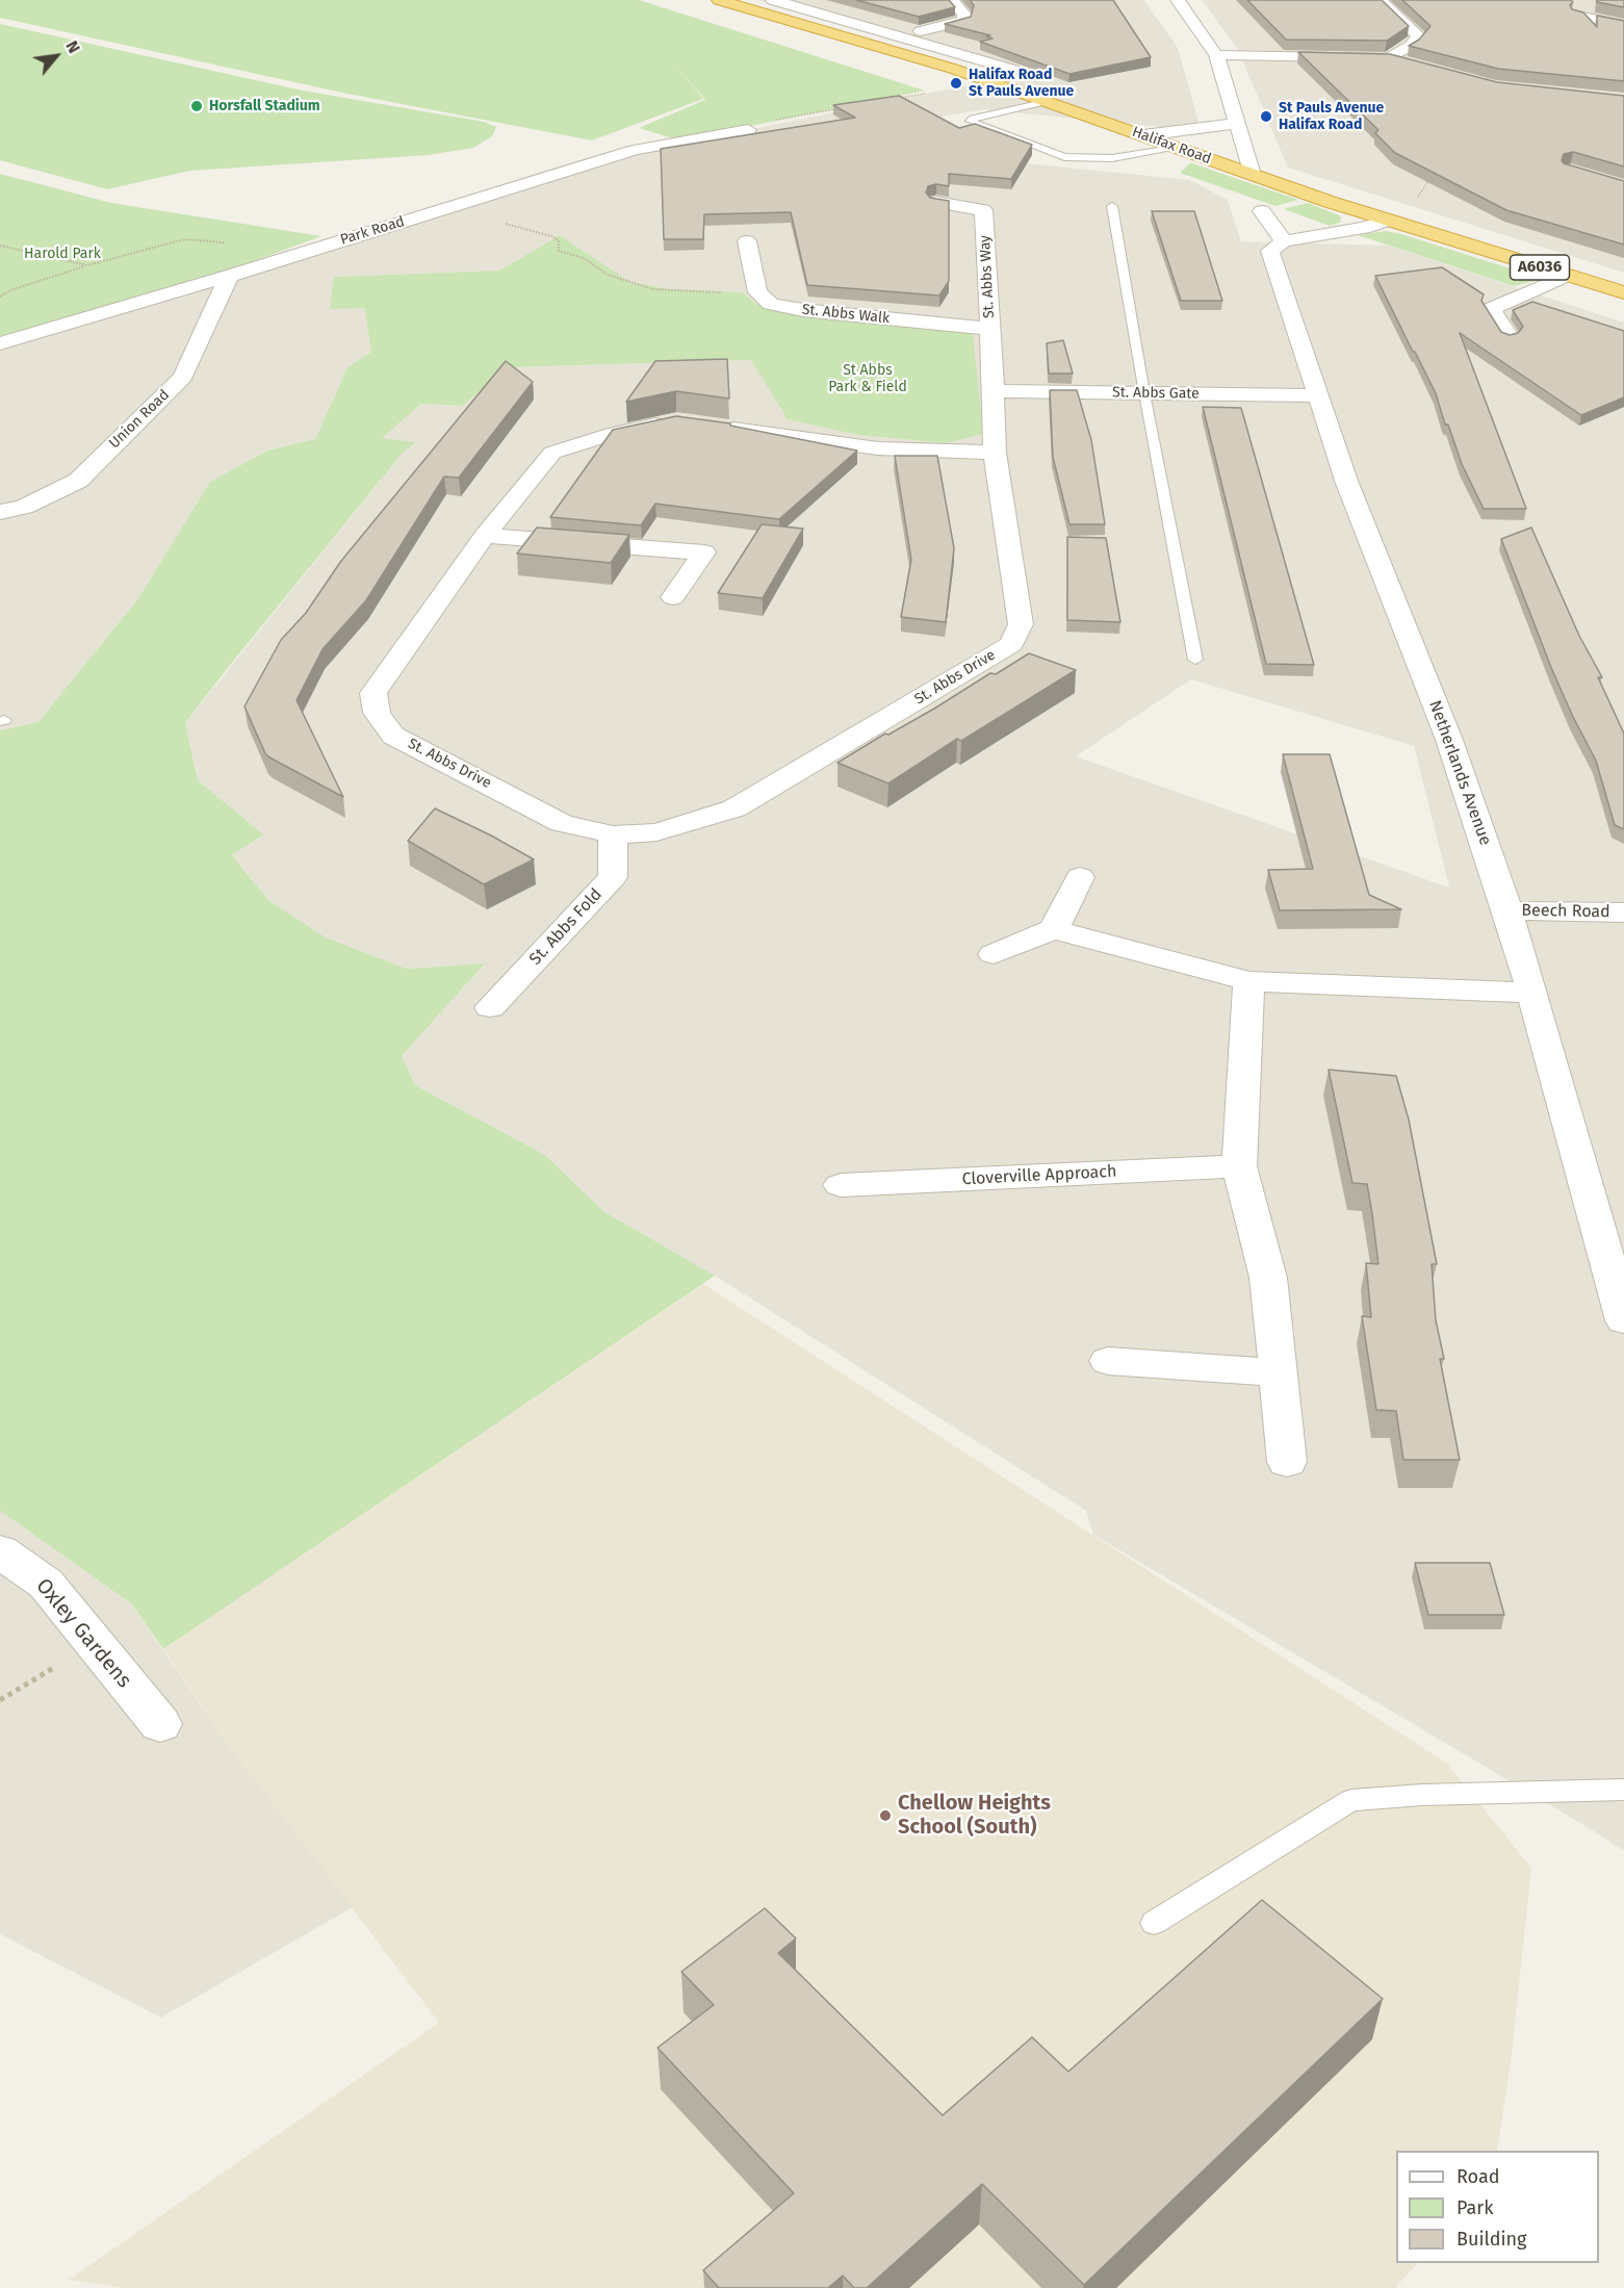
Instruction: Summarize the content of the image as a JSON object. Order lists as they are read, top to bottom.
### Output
{
  "streets": {
    "highway": ["Halifax Road", "A6036"],
    "street": [
      "Park Road",
      "St. Abbs Way",
      "St. Abbs Walk",
      "St. Abbs Gate",
      "Union Road",
      "St. Abbs Drive",
      "Netherlands Avenue",
      "Beech Road",
      "St. Abbs Fold",
      "Cloverville Approach",
      "Oxley Gardens"
    ]
  },
  "crossings": [
    ["Park Road", "Union Road"],
    ["St. Abbs Way", "St. Abbs Walk"],
    ["St. Abbs Way", "St. Abbs Gate"],
    ["St. Abbs Way", "St. Abbs Drive"],
    ["St. Abbs Gate", "St. Abbs Drive"],
    ["St. Abbs Gate", "Netherlands Avenue"],
    ["St. Abbs Drive", "St. Abbs Fold"],
    ["Netherlands Avenue", "Beech Road"]
  ],
  "parks": ["Harold Park", "St Abbs Park & Field"],
  "places": [
    "Halifax Road St Pauls Avenue",
    "Horsfall Stadium",
    "St Pauls Avenue Halifax Road",
    "Chellow Heights School (South)"
  ],
  "legend": ["Road", "Park", "Building"],
  "north": "top right"
}
